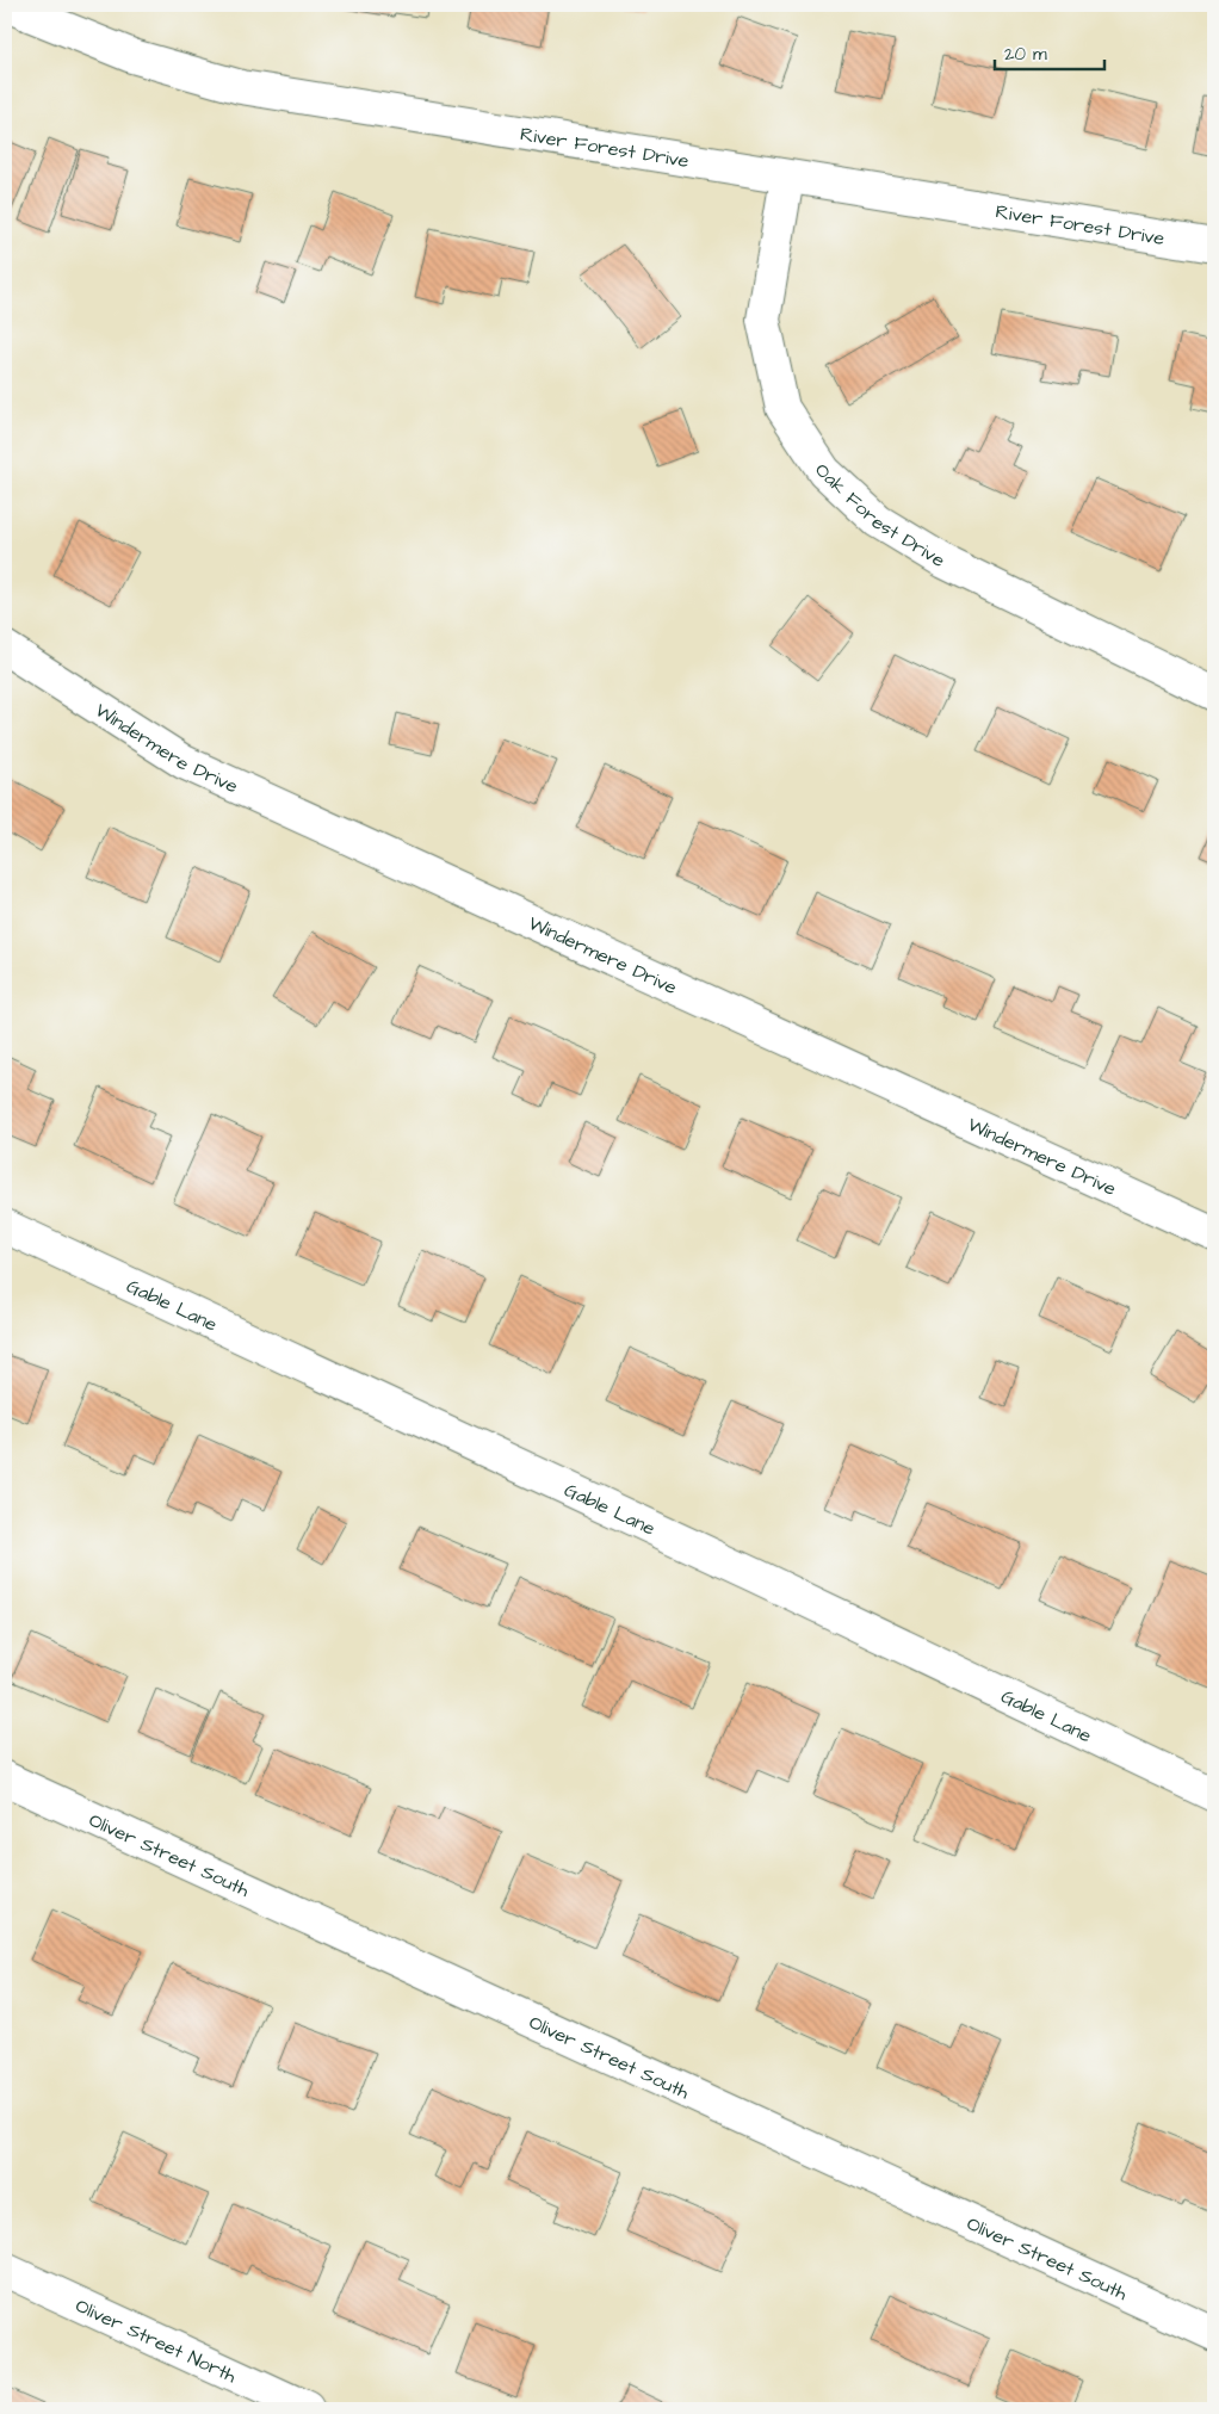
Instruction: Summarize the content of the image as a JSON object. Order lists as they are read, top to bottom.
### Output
{
  "streets": {
    "street": [
      "River Forest Drive",
      "Oak Forest Drive",
      "Windermere Drive",
      "Gable Lane",
      "Oliver Street South",
      "Oliver Street North"
    ]
  },
  "crossings": [
    ["River Forest Drive", "Oak Forest Drive"]
  ],
  "scale_bar": "20 m"
}
